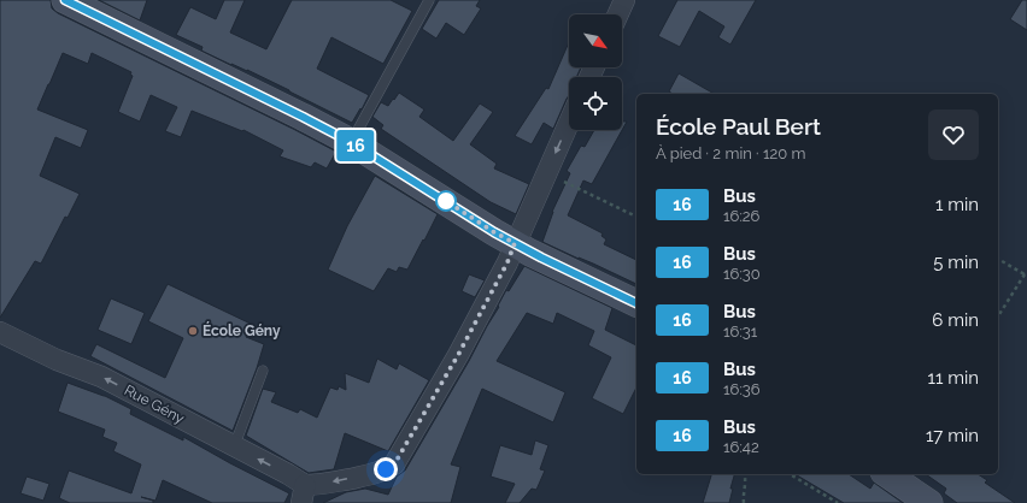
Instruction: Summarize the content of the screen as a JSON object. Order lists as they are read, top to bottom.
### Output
{
  "streets": {
    "street": ["Rue Gény"]
  },
  "one_way": ["Rue Gény"],
  "places": ["École Gény"],
  "lines": ["bus line 16"],
  "north": "bottom right",
  "page": {
    "on_map": "16",
    "heading": ["École Paul Bert", "À pied · 2 min · 120 m"],
    "list": [
      {
        "mark": "16",
        "name": "Bus",
        "note": "16:26",
        "value": "1 min"
      },
      {
        "mark": "16",
        "name": "Bus",
        "note": "16:30",
        "value": "5 min"
      },
      {
        "mark": "16",
        "name": "Bus",
        "note": "16:31",
        "value": "6 min"
      },
      {
        "mark": "16",
        "name": "Bus",
        "note": "16:36",
        "value": "11 min"
      },
      {
        "mark": "16",
        "name": "Bus",
        "note": "16:42",
        "value": "17 min"
      }
    ]
  }
}
